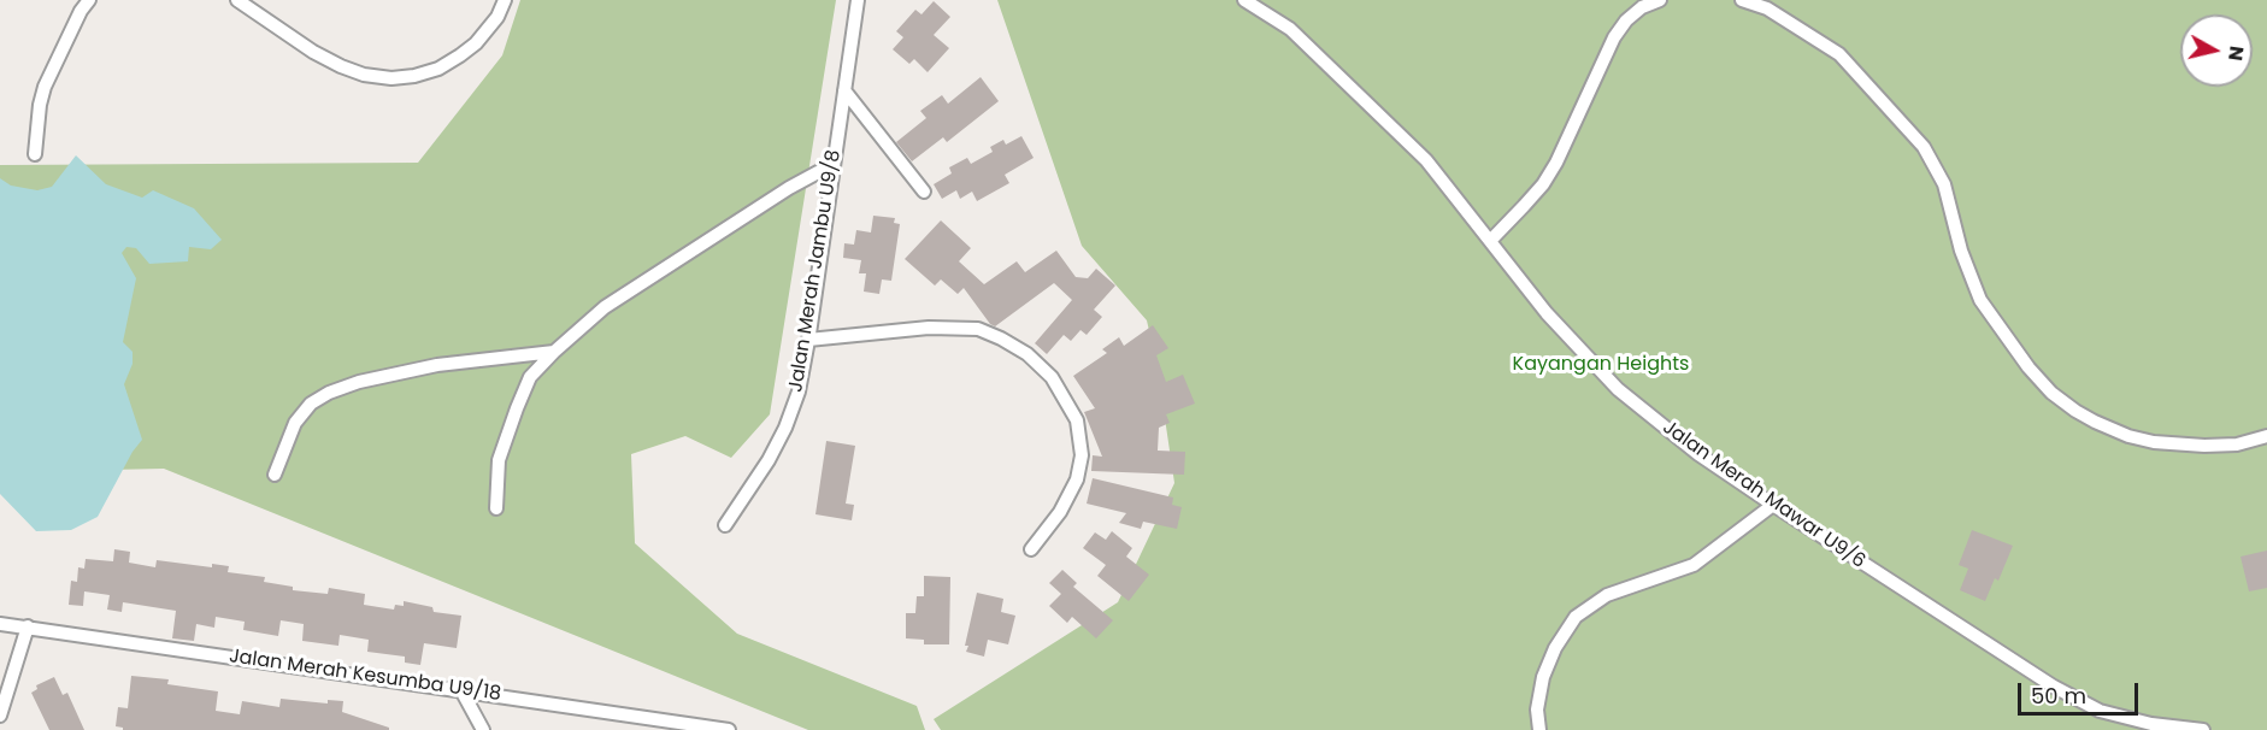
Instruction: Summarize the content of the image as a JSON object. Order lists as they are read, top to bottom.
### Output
{
  "streets": {
    "street": ["Jalan Merah Jambu U9/8", "Jalan Merah Mawar U9/6", "Jalan Merah Kesumba U9/18"]
  },
  "parks": ["Kayangan Heights"],
  "scale_bar": "50 m",
  "north": "right"
}
